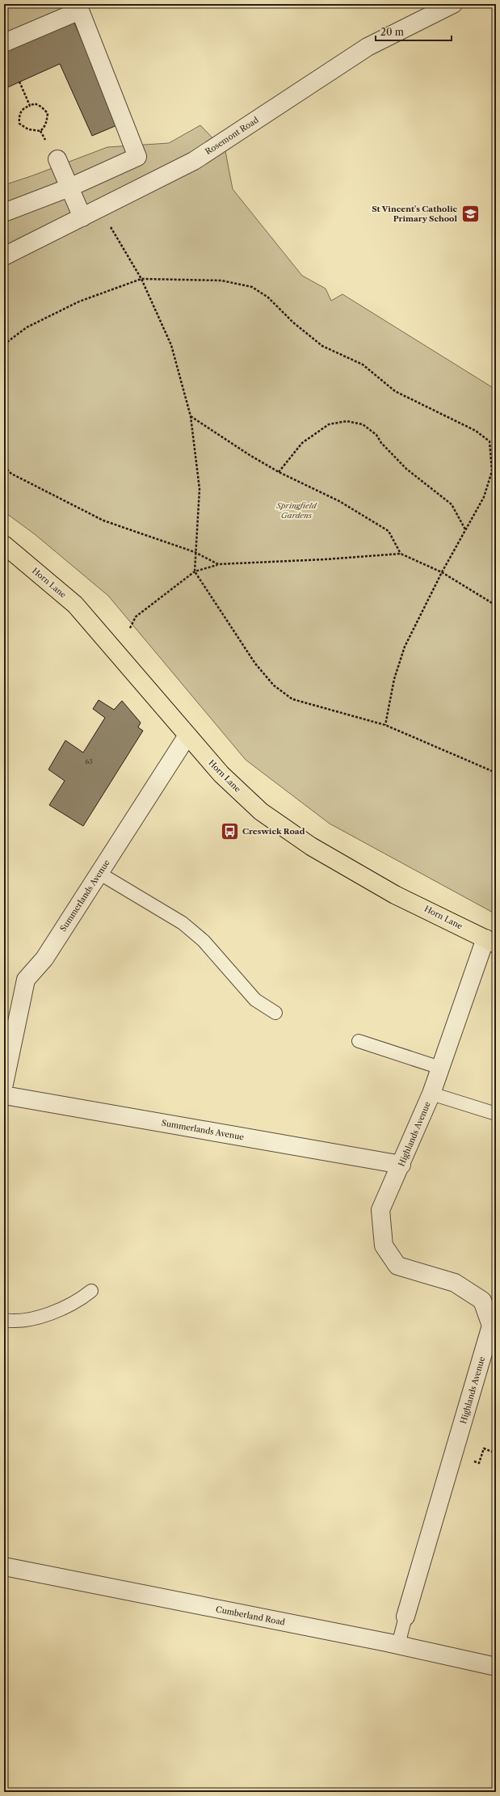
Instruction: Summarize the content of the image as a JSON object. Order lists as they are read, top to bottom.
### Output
{
  "streets": {
    "main road": ["Horn Lane"],
    "street": [
      "Rosemont Road",
      "Summerlands Avenue",
      "Highlands Avenue",
      "Cumberland Road"
    ]
  },
  "crossings": [
    ["Horn Lane", "Summerlands Avenue"],
    ["Horn Lane", "Highlands Avenue"],
    ["Summerlands Avenue", "Highlands Avenue"],
    ["Highlands Avenue", "Cumberland Road"]
  ],
  "parks": ["Springfield Gardens"],
  "places": {
    "school or university": ["St Vincent's Catholic Primary School"],
    "bus stop": ["Creswick Road"]
  },
  "house_numbers": ["63"],
  "scale_bar": "20 m"
}
